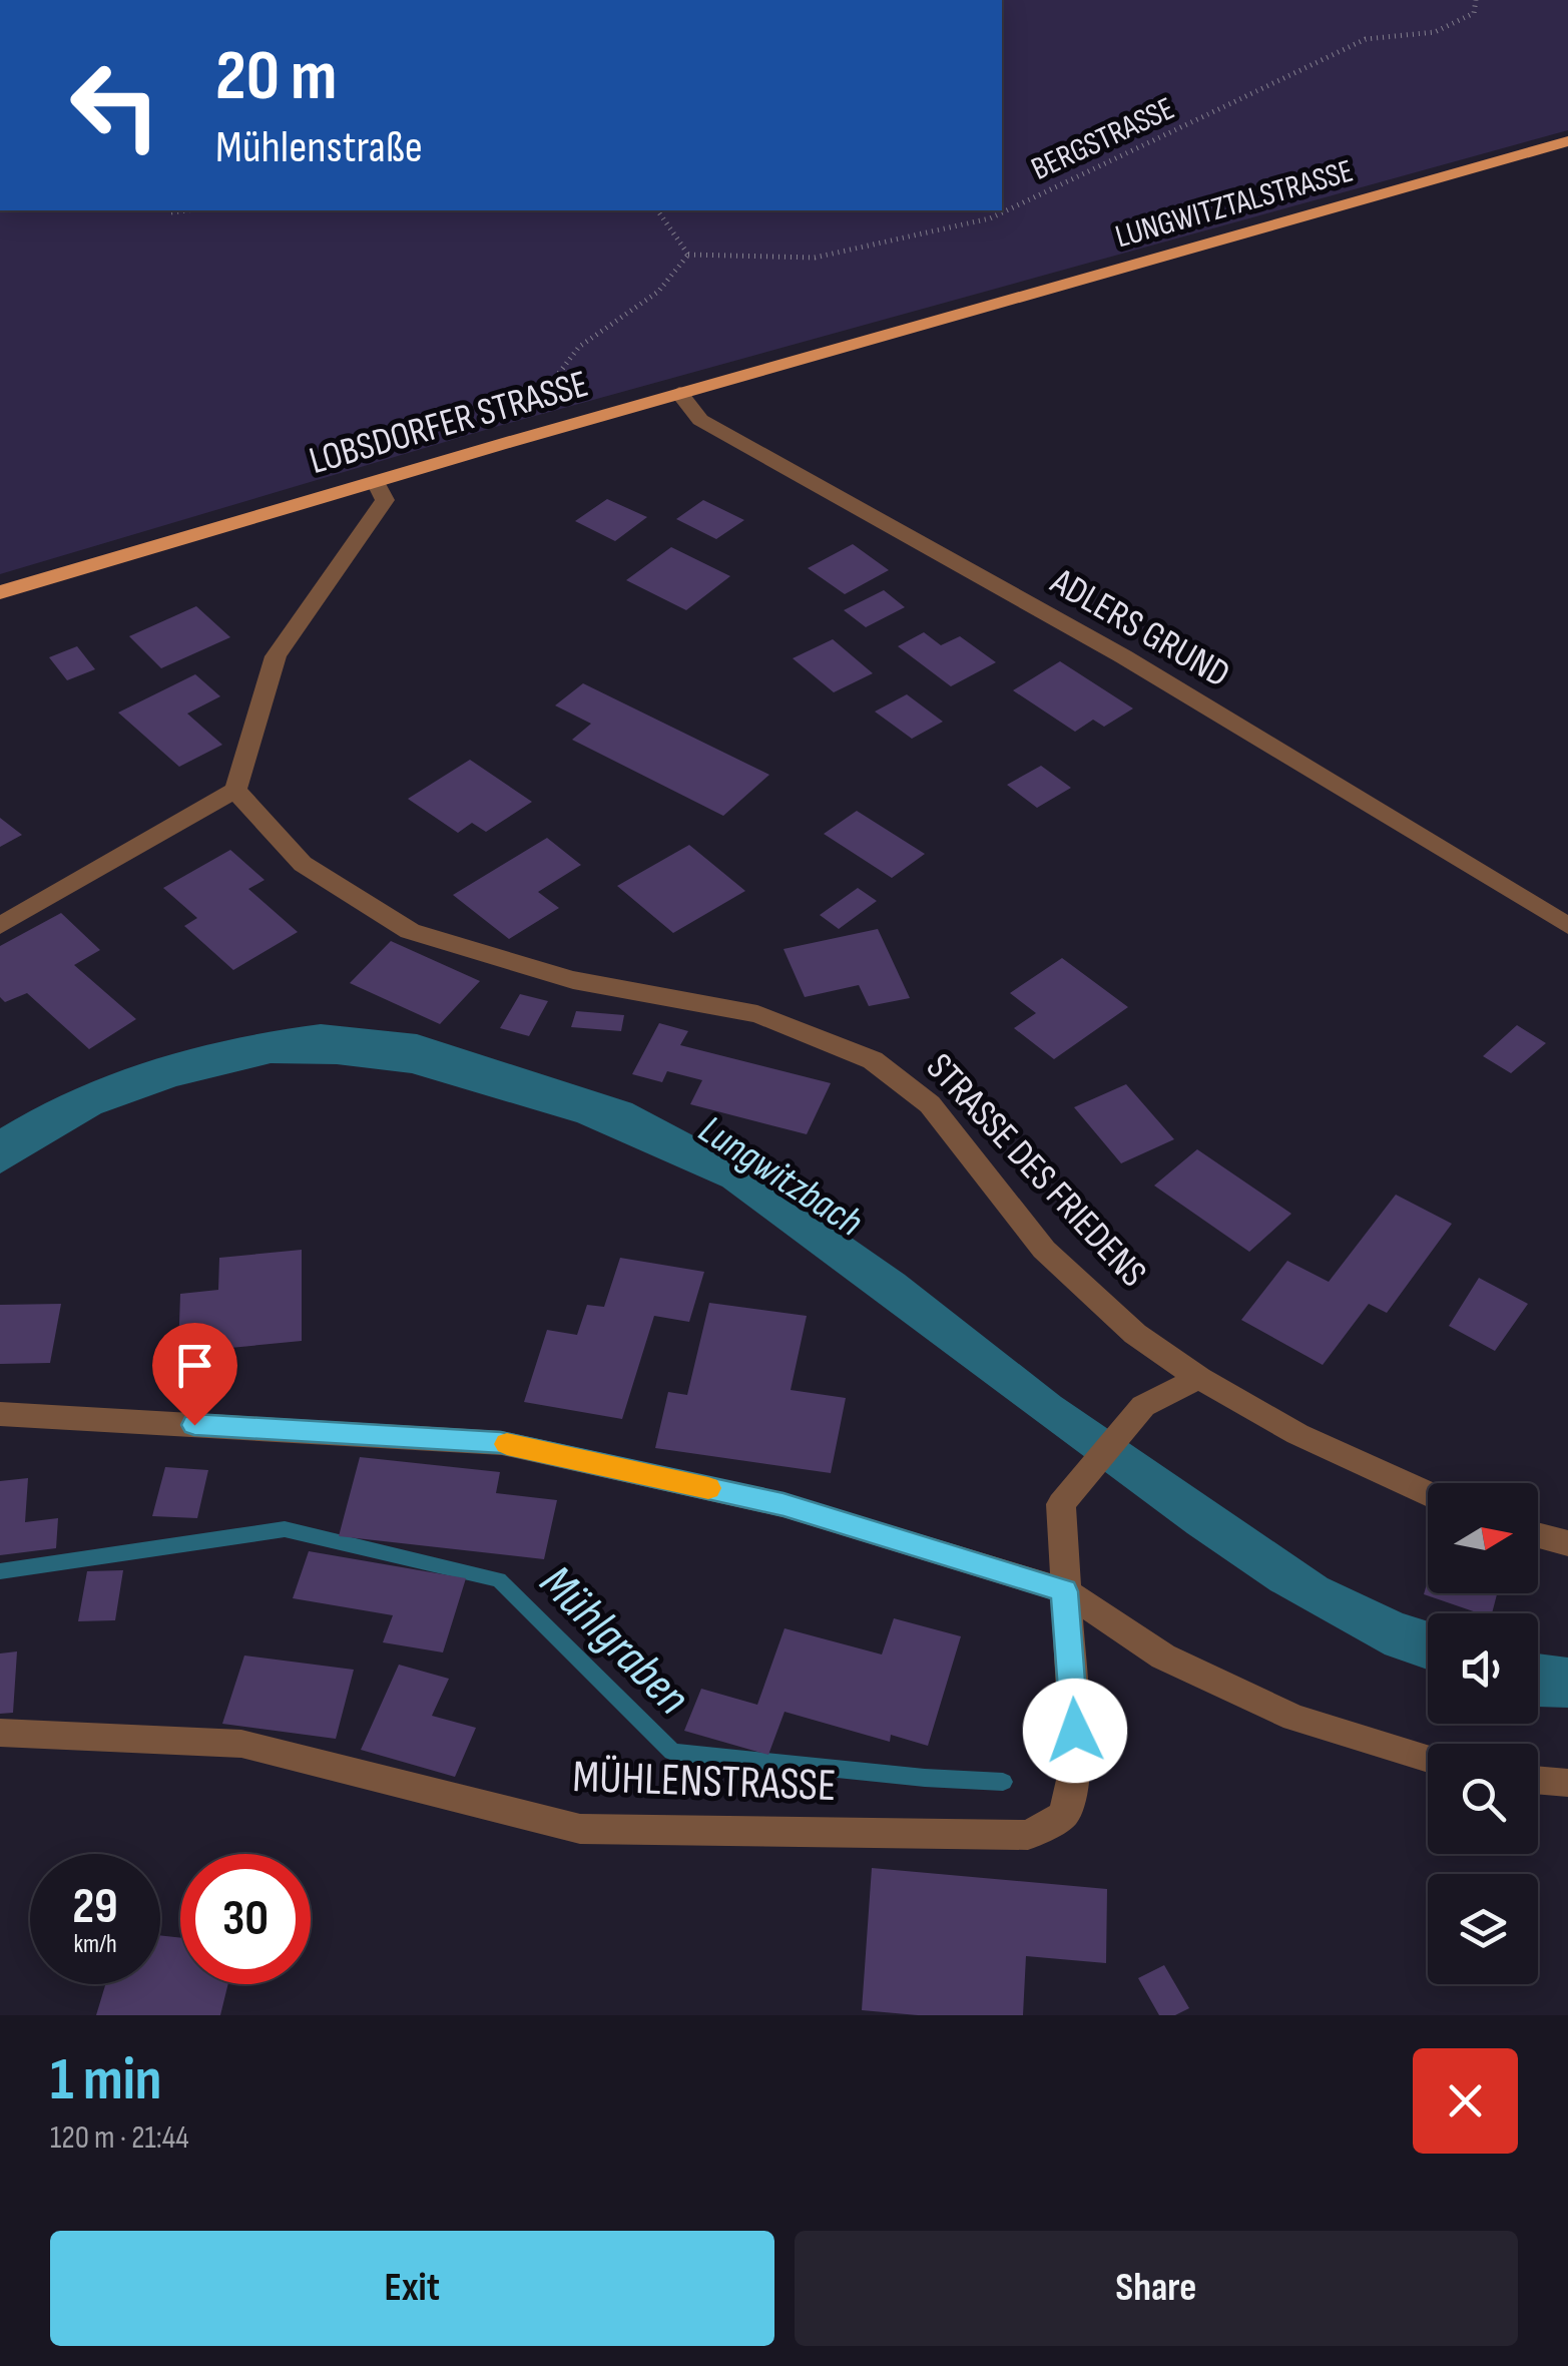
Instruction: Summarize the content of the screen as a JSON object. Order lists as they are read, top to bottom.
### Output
{
  "streets": {
    "main road": ["LUNGWITZTALSTRASSE", "LOBSDORFER STRASSE"],
    "street": ["ADLERS GRUND", "STRASSE DES FRIEDENS", "MÜHLENSTRASSE"],
    "path": ["BERGSTRASSE"]
  },
  "crossings": [
    ["LUNGWITZTALSTRASSE", "LOBSDORFER STRASSE"],
    ["LOBSDORFER STRASSE", "ADLERS GRUND"],
    ["STRASSE DES FRIEDENS", "MÜHLENSTRASSE"]
  ],
  "water": ["Lungwitzbach", "Mühlgraben"],
  "north": "right",
  "page": {
    "turn": ["20 m", "Mühlenstraße"],
    "speed": "29 km/h",
    "limit": "30",
    "heading": ["1 min", "120 m · 21:44"],
    "buttons": ["Exit", "Share"]
  }
}
